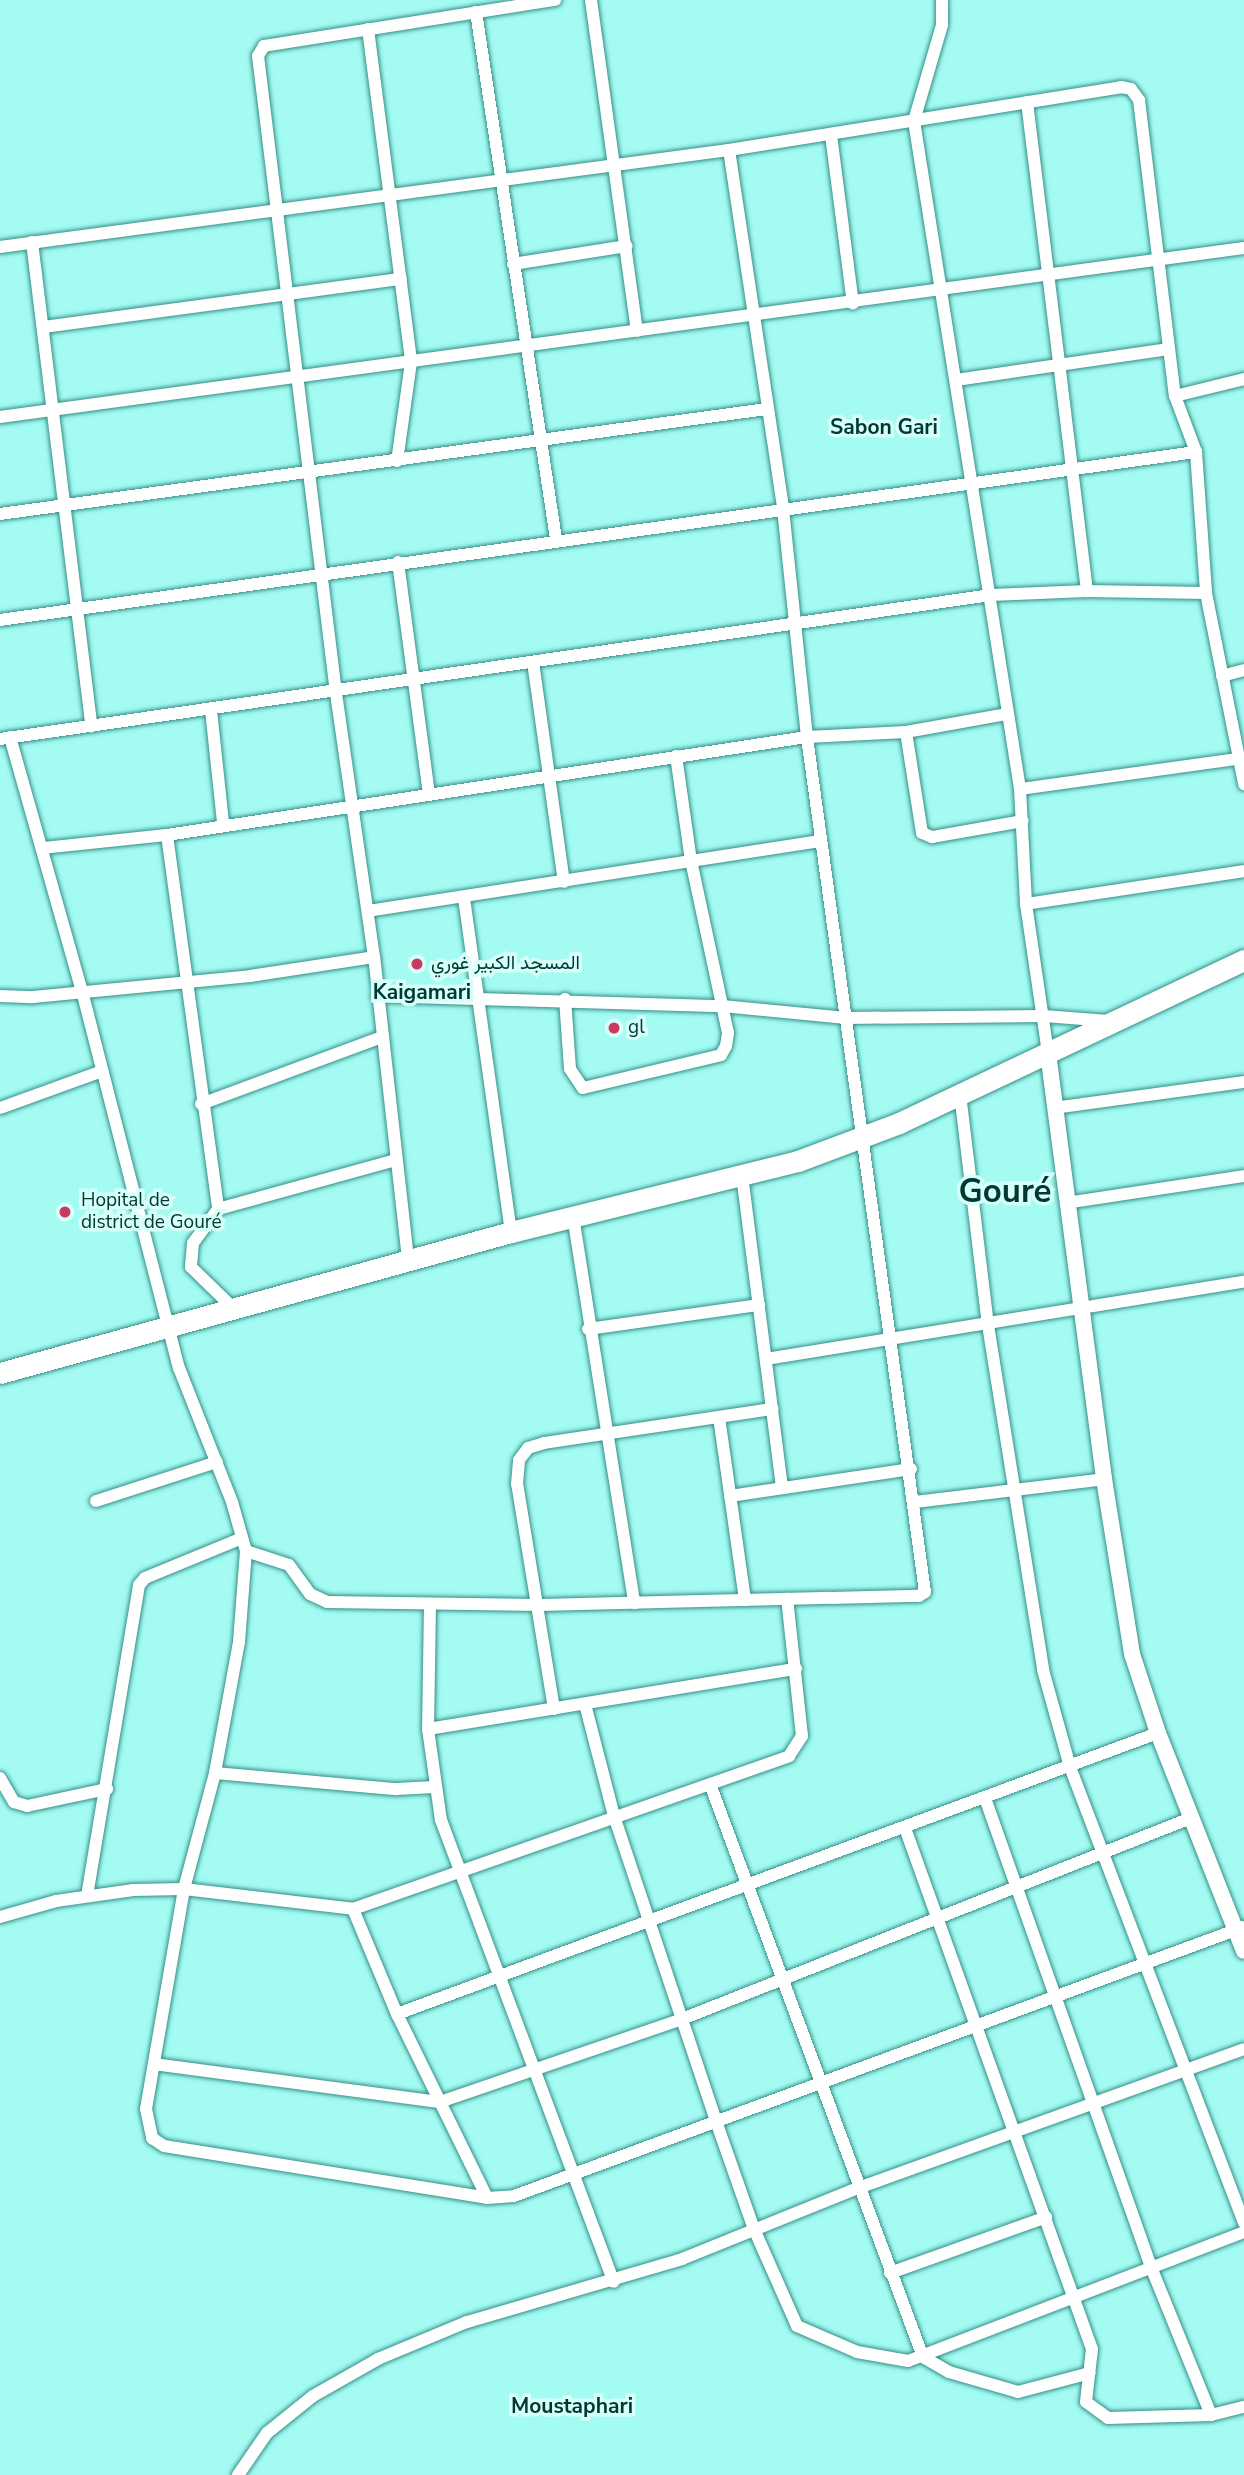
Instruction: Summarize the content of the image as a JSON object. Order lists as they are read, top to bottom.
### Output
{
  "districts": [
    "Sabon Gari",
    "Kaigamari",
    "Gouré",
    "Moustaphari"
  ],
  "places": ["المسجد الكبير غوري", "gl", "Hopital de district de Gouré"]
}
